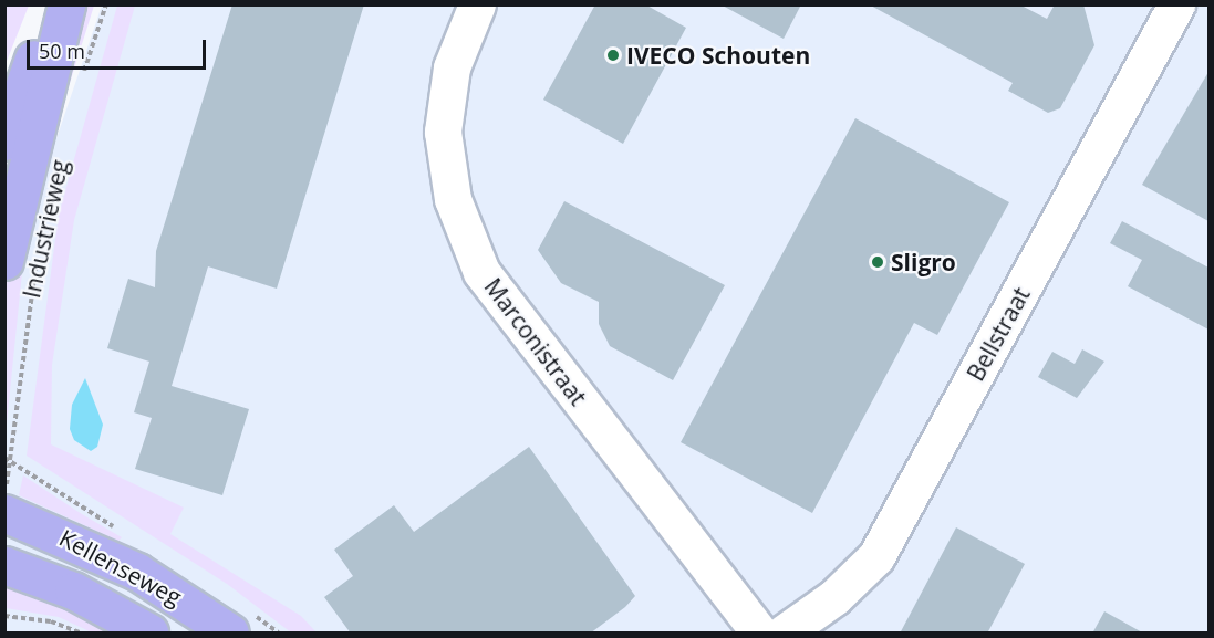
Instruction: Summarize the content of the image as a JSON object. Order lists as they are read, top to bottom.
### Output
{
  "streets": {
    "main road": ["Industrieweg", "Kellenseweg"],
    "street": ["Bellstraat", "Marconistraat"]
  },
  "places": ["IVECO Schouten", "Sligro"],
  "scale_bar": "50 m"
}
